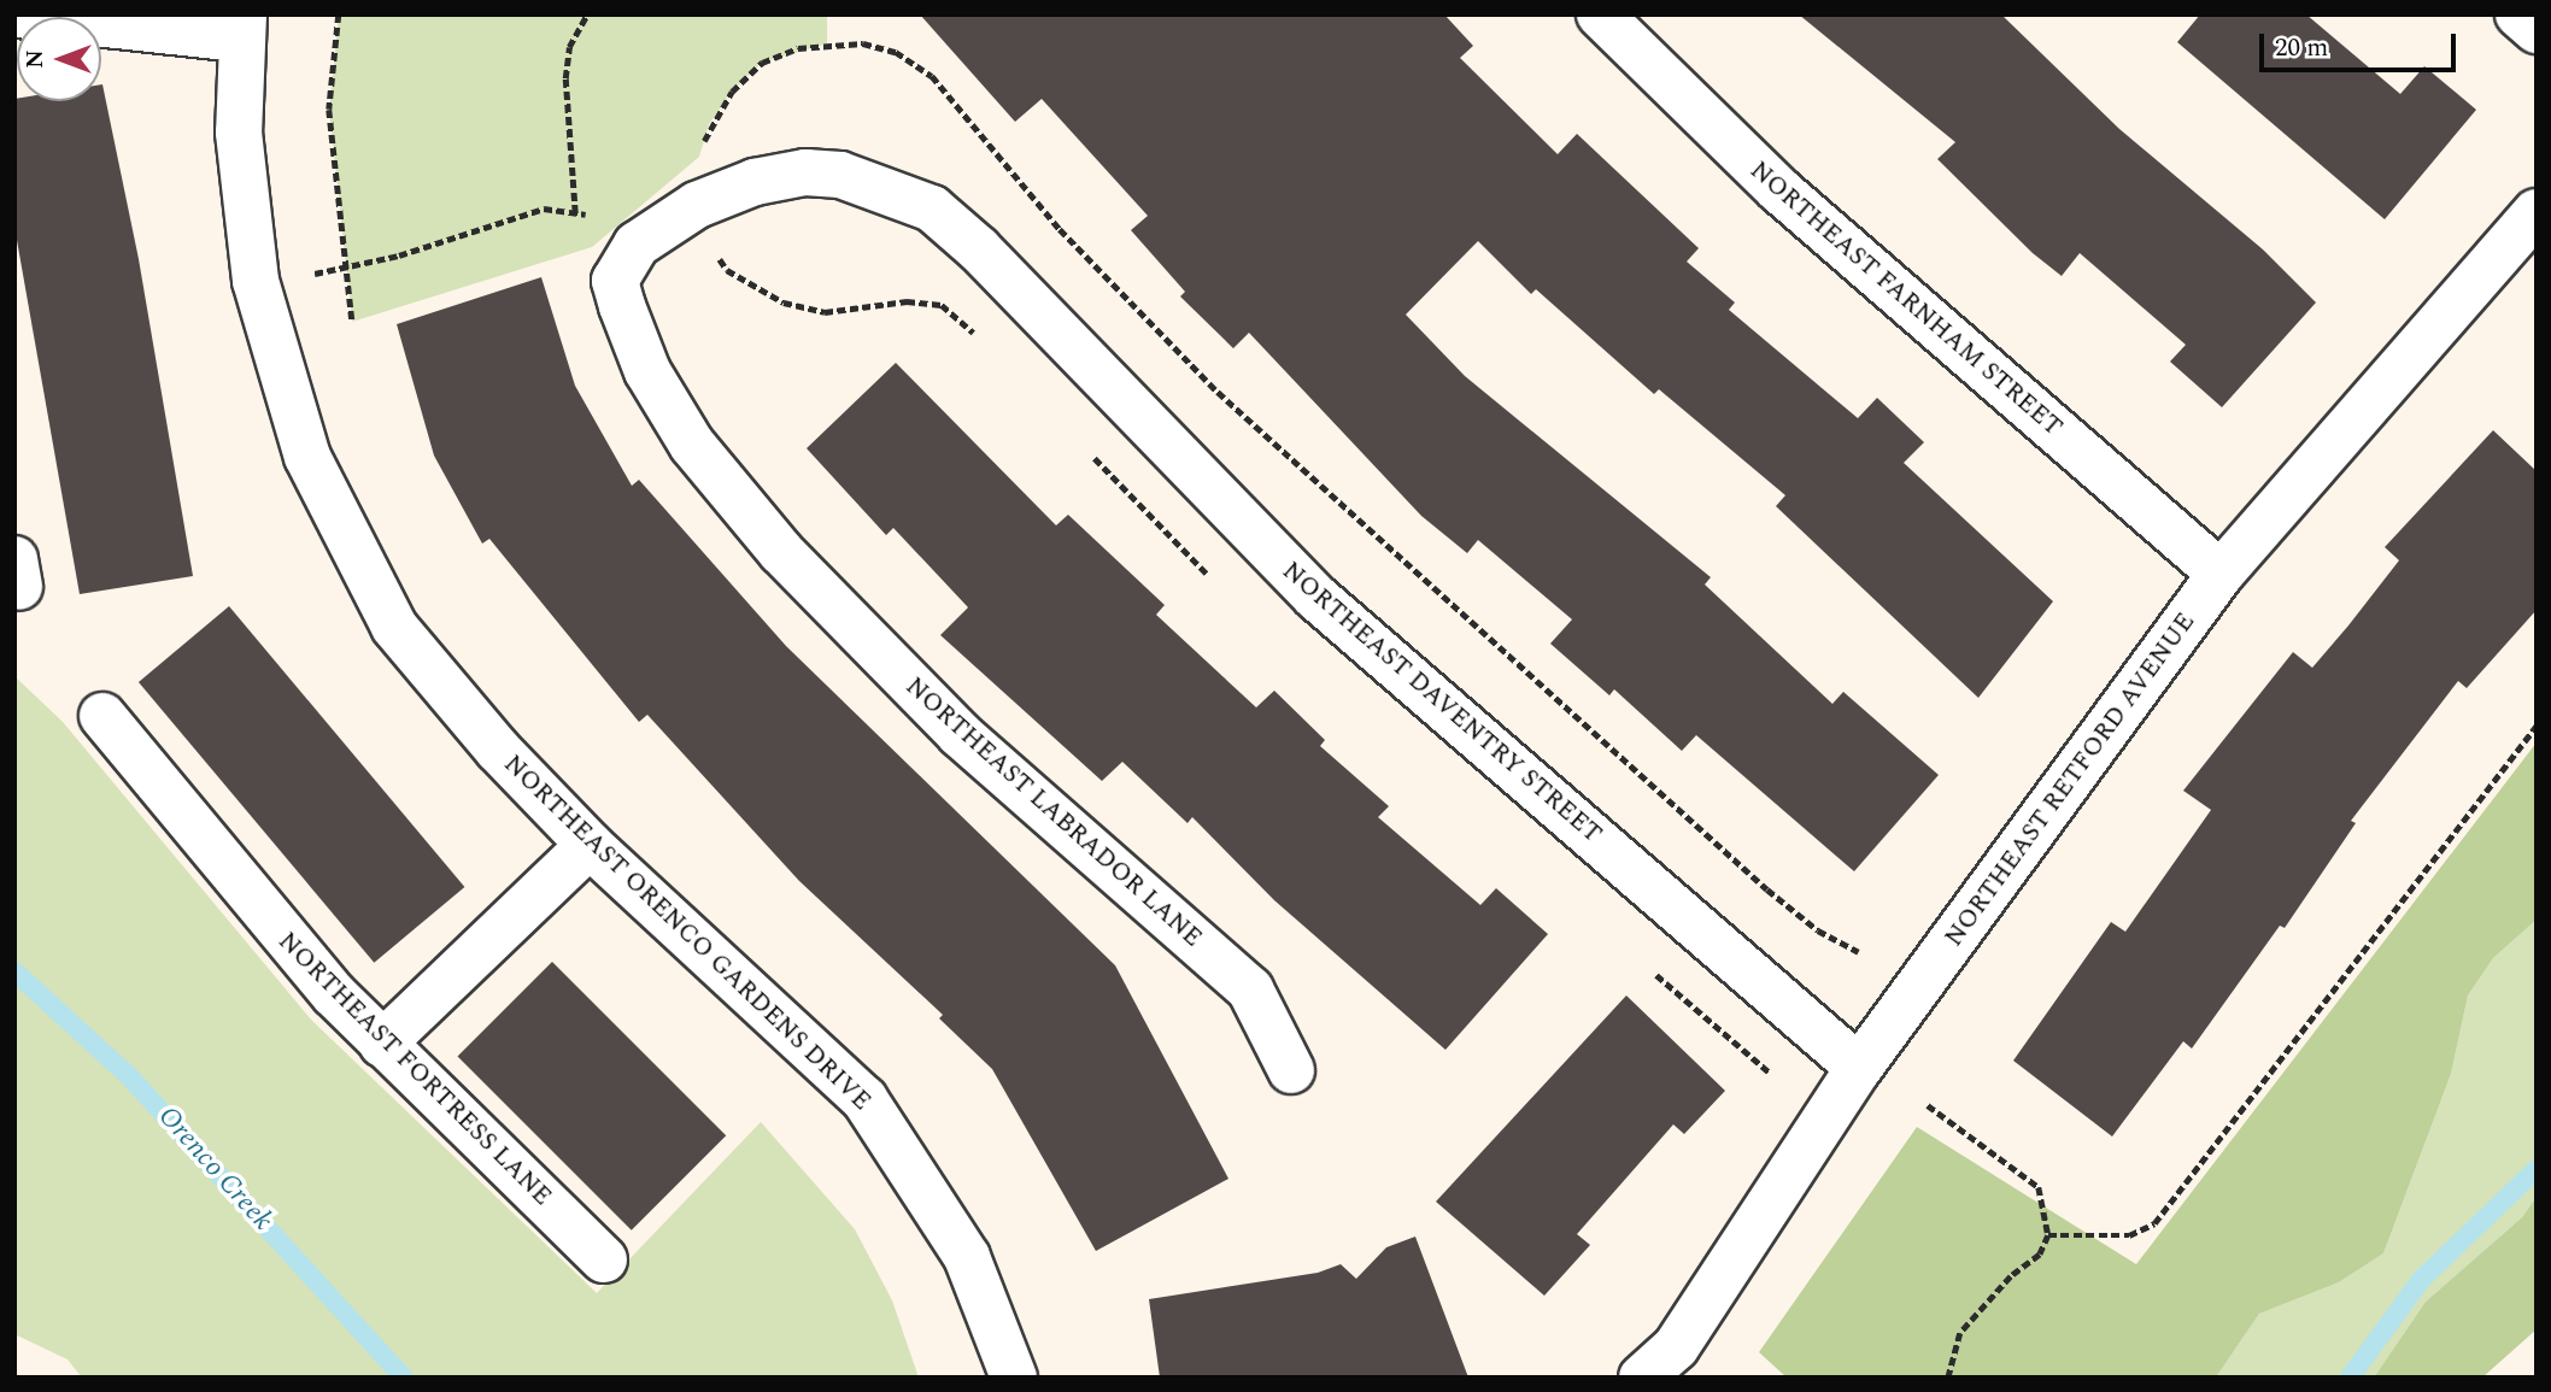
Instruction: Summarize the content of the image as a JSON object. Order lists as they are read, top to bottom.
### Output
{
  "streets": {
    "street": [
      "NORTHEAST FARNHAM STREET",
      "NORTHEAST DAVENTRY STREET",
      "NORTHEAST RETFORD AVENUE",
      "NORTHEAST LABRADOR LANE",
      "NORTHEAST ORENCO GARDENS DRIVE",
      "NORTHEAST FORTRESS LANE"
    ]
  },
  "crossings": [
    ["NORTHEAST FARNHAM STREET", "NORTHEAST RETFORD AVENUE"],
    ["NORTHEAST DAVENTRY STREET", "NORTHEAST RETFORD AVENUE"],
    ["NORTHEAST DAVENTRY STREET", "NORTHEAST LABRADOR LANE"]
  ],
  "water": ["Orenco Creek"],
  "scale_bar": "20 m",
  "north": "left"
}
